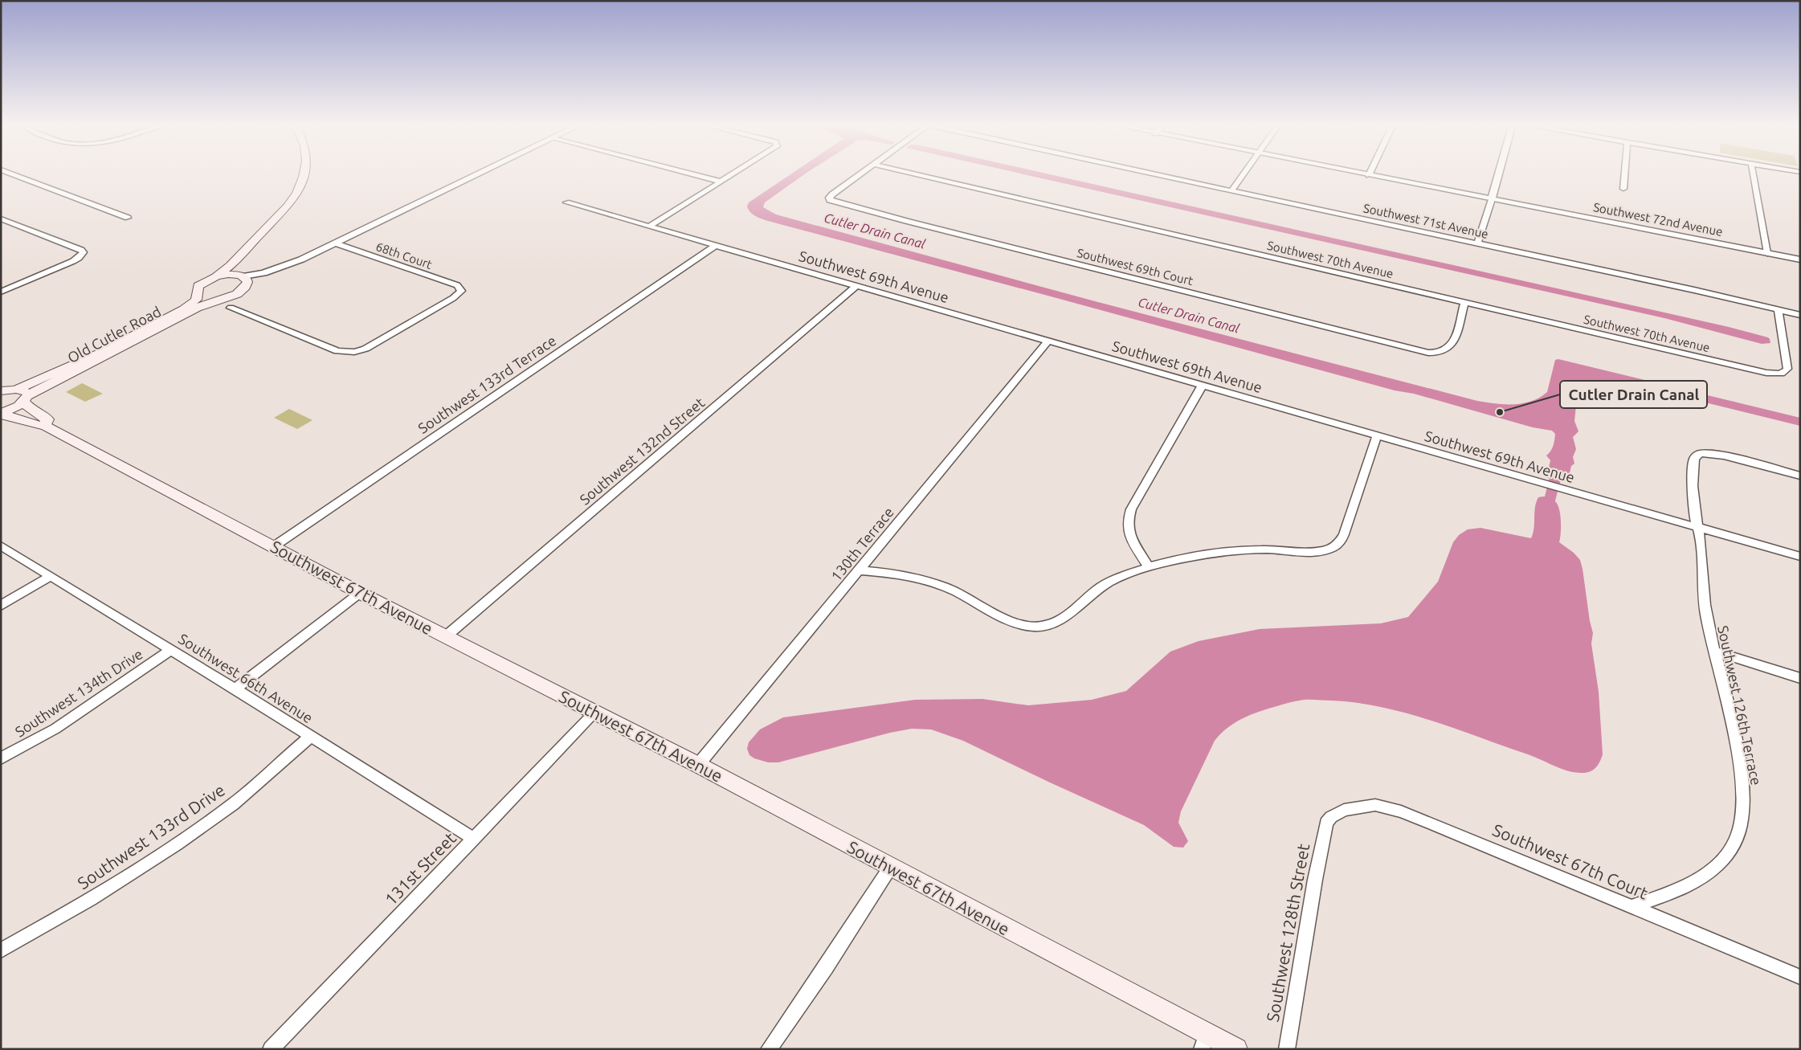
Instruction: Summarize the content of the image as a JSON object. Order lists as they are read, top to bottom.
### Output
{
  "streets": {
    "main road": ["Old Cutler Road", "Southwest 67th Avenue"],
    "street": [
      "Southwest 72nd Avenue",
      "Southwest 71st Avenue",
      "68th Court",
      "Southwest 70th Avenue",
      "Southwest 69th Court",
      "Southwest 69th Avenue",
      "Southwest 133rd Terrace",
      "Southwest 132nd Street",
      "130th Terrace",
      "Southwest 66th Avenue",
      "Southwest 134th Drive",
      "Southwest 126th Terrace",
      "Southwest 133rd Drive",
      "Southwest 67th Court",
      "131st Street",
      "Southwest 128th Street"
    ]
  },
  "crossings": [
    ["Southwest 71st Avenue", "Southwest 70th Avenue"],
    ["Southwest 70th Avenue", "Southwest 69th Court"],
    ["Southwest 69th Avenue", "Southwest 133rd Terrace"],
    ["Southwest 69th Avenue", "Southwest 132nd Street"],
    ["Southwest 69th Avenue", "130th Terrace"],
    ["Southwest 69th Avenue", "Southwest 126th Terrace"],
    ["Old Cutler Road", "Southwest 67th Avenue"],
    ["Southwest 133rd Terrace", "Southwest 67th Avenue"],
    ["Southwest 132nd Street", "Southwest 67th Avenue"],
    ["130th Terrace", "Southwest 67th Avenue"],
    ["Southwest 67th Avenue", "131st Street"],
    ["Southwest 66th Avenue", "Southwest 134th Drive"],
    ["Southwest 66th Avenue", "Southwest 133rd Drive"],
    ["Southwest 66th Avenue", "131st Street"],
    ["Southwest 126th Terrace", "Southwest 67th Court"],
    ["Southwest 67th Court", "Southwest 128th Street"]
  ],
  "water": ["Cutler Drain Canal"],
  "places": ["Cutler Drain Canal"]
}
